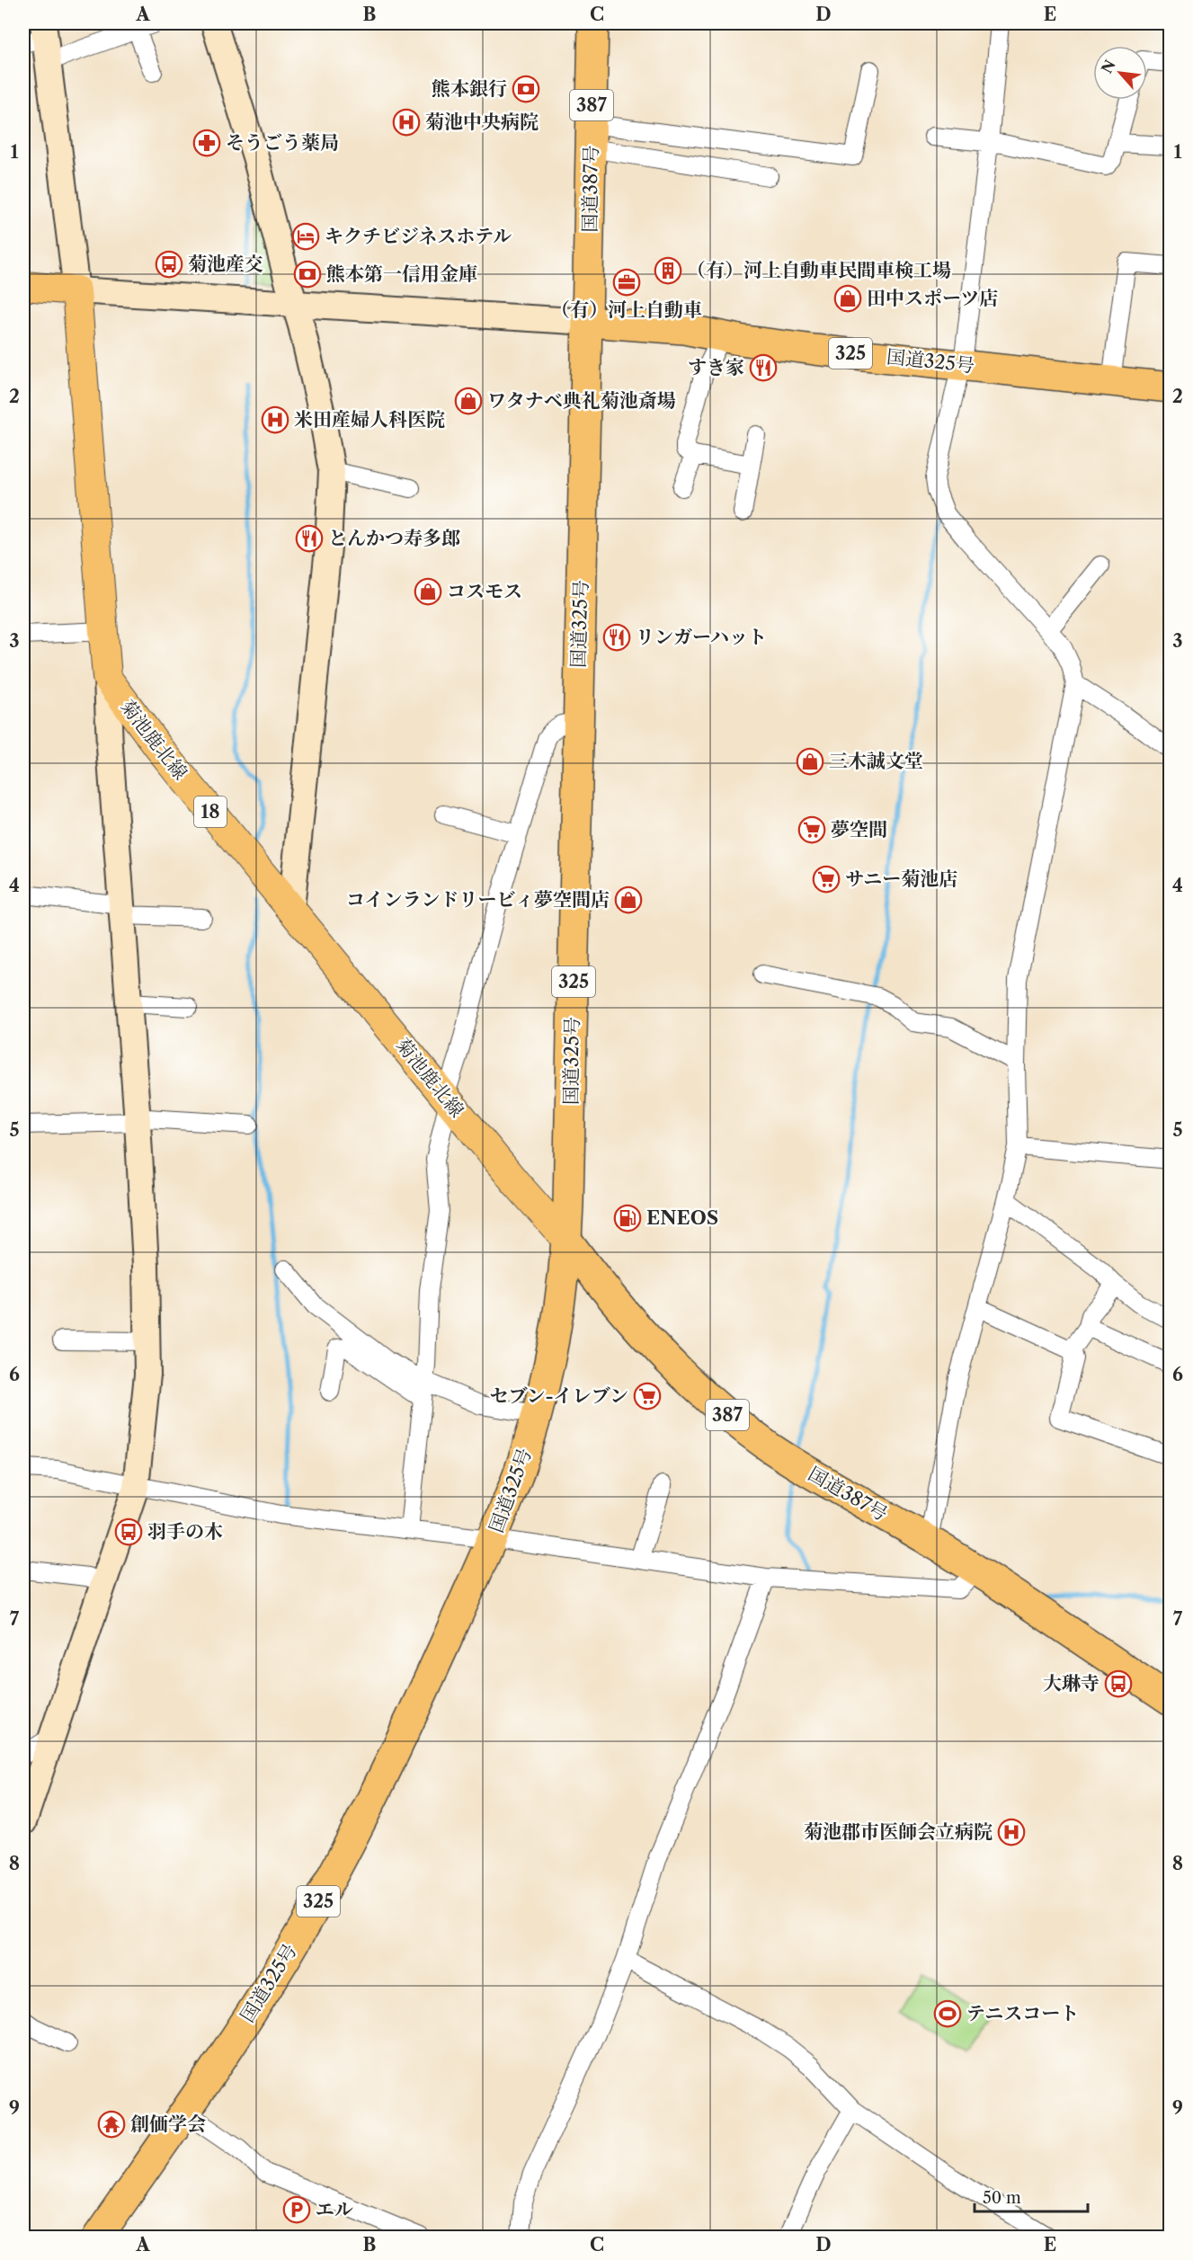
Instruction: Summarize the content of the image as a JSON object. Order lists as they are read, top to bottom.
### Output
{
  "streets": {
    "highway": [
      "387",
      "国道387号",
      "325",
      "国道325号"
    ],
    "main road": ["菊池鹿北線", "18"]
  },
  "crossings": [
    ["国道387号", "国道325号"],
    ["国道387号", "菊池鹿北線"],
    ["国道325号", "菊池鹿北線"]
  ],
  "places": {
    "bank": ["熊本銀行", "熊本第一信用金庫"],
    "hospital": ["菊池中央病院", "米田産婦人科医院", "菊池郡市医師会立病院"],
    "pharmacy": ["そうごう薬局"],
    "hotel": ["キクチビジネスホテル"],
    "bus stop": ["菊池産交", "羽手の木", "大琳寺"],
    "building": ["（有）河上自動車民間車検工場"],
    "office": ["（有）河上自動車"],
    "shop": [
      "田中スポーツ店",
      "ワタナベ典礼菊池斎場",
      "コスモス",
      "三木誠文堂",
      "コインランドリービィ夢空間店"
    ],
    "restaurant": ["すき家", "とんかつ寿多郎", "リンガーハット"],
    "supermarket": ["夢空間", "サニー菊池店", "セブン-イレブン"],
    "fuel station": ["ENEOS"],
    "sports": ["テニスコート"],
    "temple": ["創価学会"],
    "parking": ["エル"]
  },
  "scale_bar": "50 m",
  "north": "top left",
  "grid": {
    "columns": [
      "A",
      "B",
      "C",
      "D",
      "E"
    ],
    "rows": [
      "1",
      "2",
      "3",
      "4",
      "5",
      "6",
      "7",
      "8",
      "9"
    ]
  }
}
